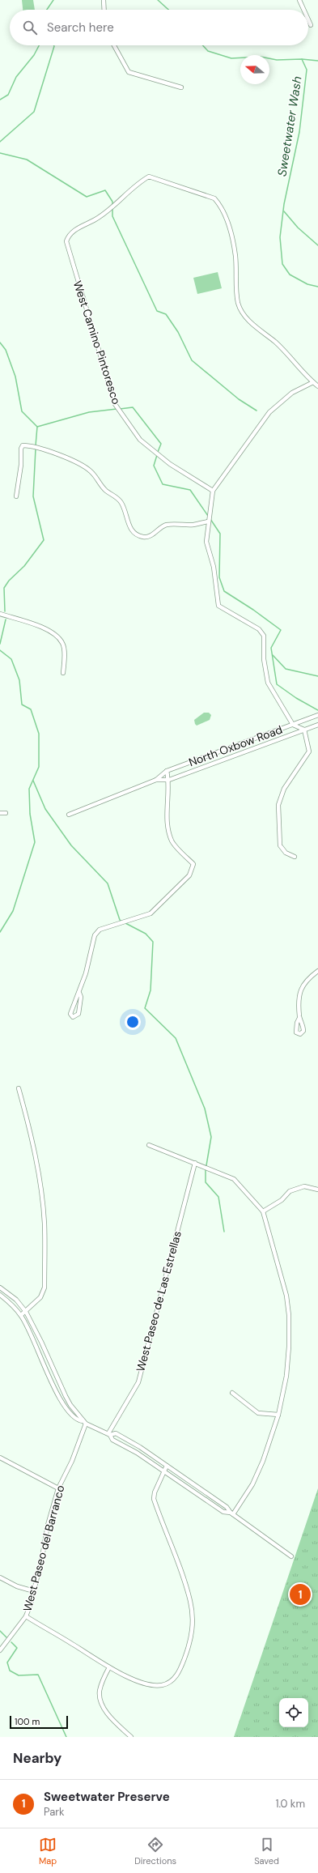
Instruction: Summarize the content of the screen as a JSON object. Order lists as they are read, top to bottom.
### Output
{
  "streets": {
    "street": [
      "West Camino Pintoresco",
      "North Oxbow Road",
      "West Paseo de Las Estrellas",
      "West Paseo del Barranco"
    ]
  },
  "water": ["Sweetwater Wash"],
  "scale_bar": "100 m",
  "north": "left",
  "page": {
    "search": "Search here",
    "pins": "1",
    "scale": "100 m",
    "heading": "Nearby",
    "list": [
      {
        "mark": "1",
        "name": "Sweetwater Preserve",
        "note": "Park",
        "value": "1.0 km"
      }
    ],
    "nav": ["Map", "Directions", "Saved"]
  }
}
